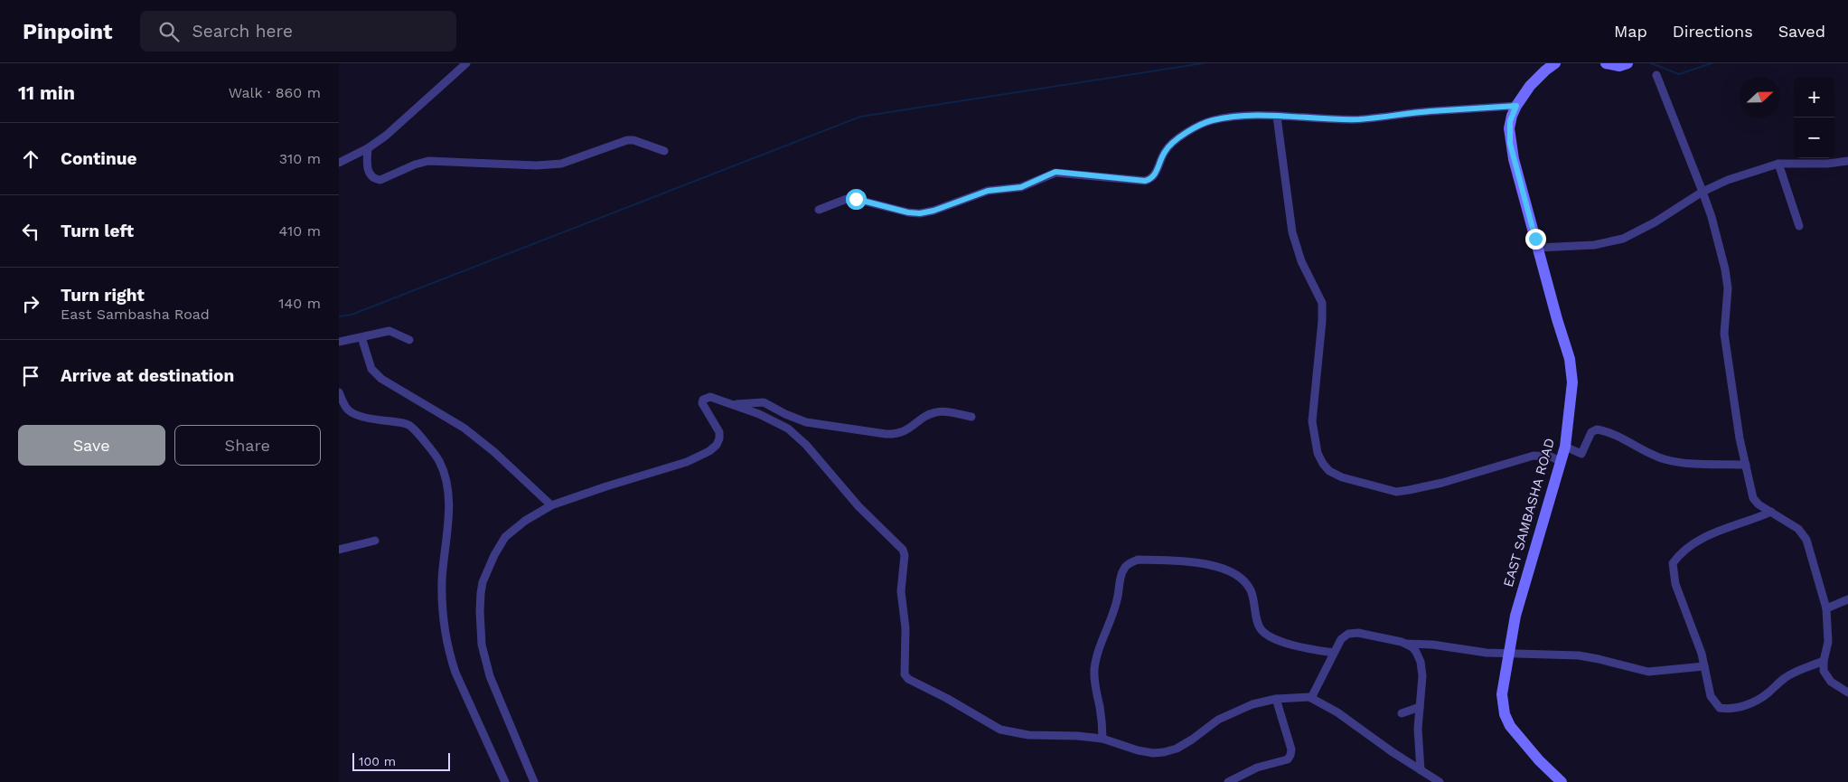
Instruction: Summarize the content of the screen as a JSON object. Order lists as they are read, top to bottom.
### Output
{
  "streets": {
    "street": ["EAST SAMBASHA ROAD"]
  },
  "scale_bar": "100 m",
  "north": "right",
  "page": {
    "header": "Pinpoint",
    "search": "Search here",
    "nav": ["Map", "Directions", "Saved"],
    "heading": ["11 min", "Walk · 860 m"],
    "map_buttons": ["+", "−"],
    "list": [
      ["Continue", "310 m"],
      ["Turn left", "410 m"],
      ["Turn right", "East Sambasha Road", "140 m"],
      "Arrive at destination"
    ],
    "buttons": ["Save", "Share"],
    "scale": "100 m"
  }
}
